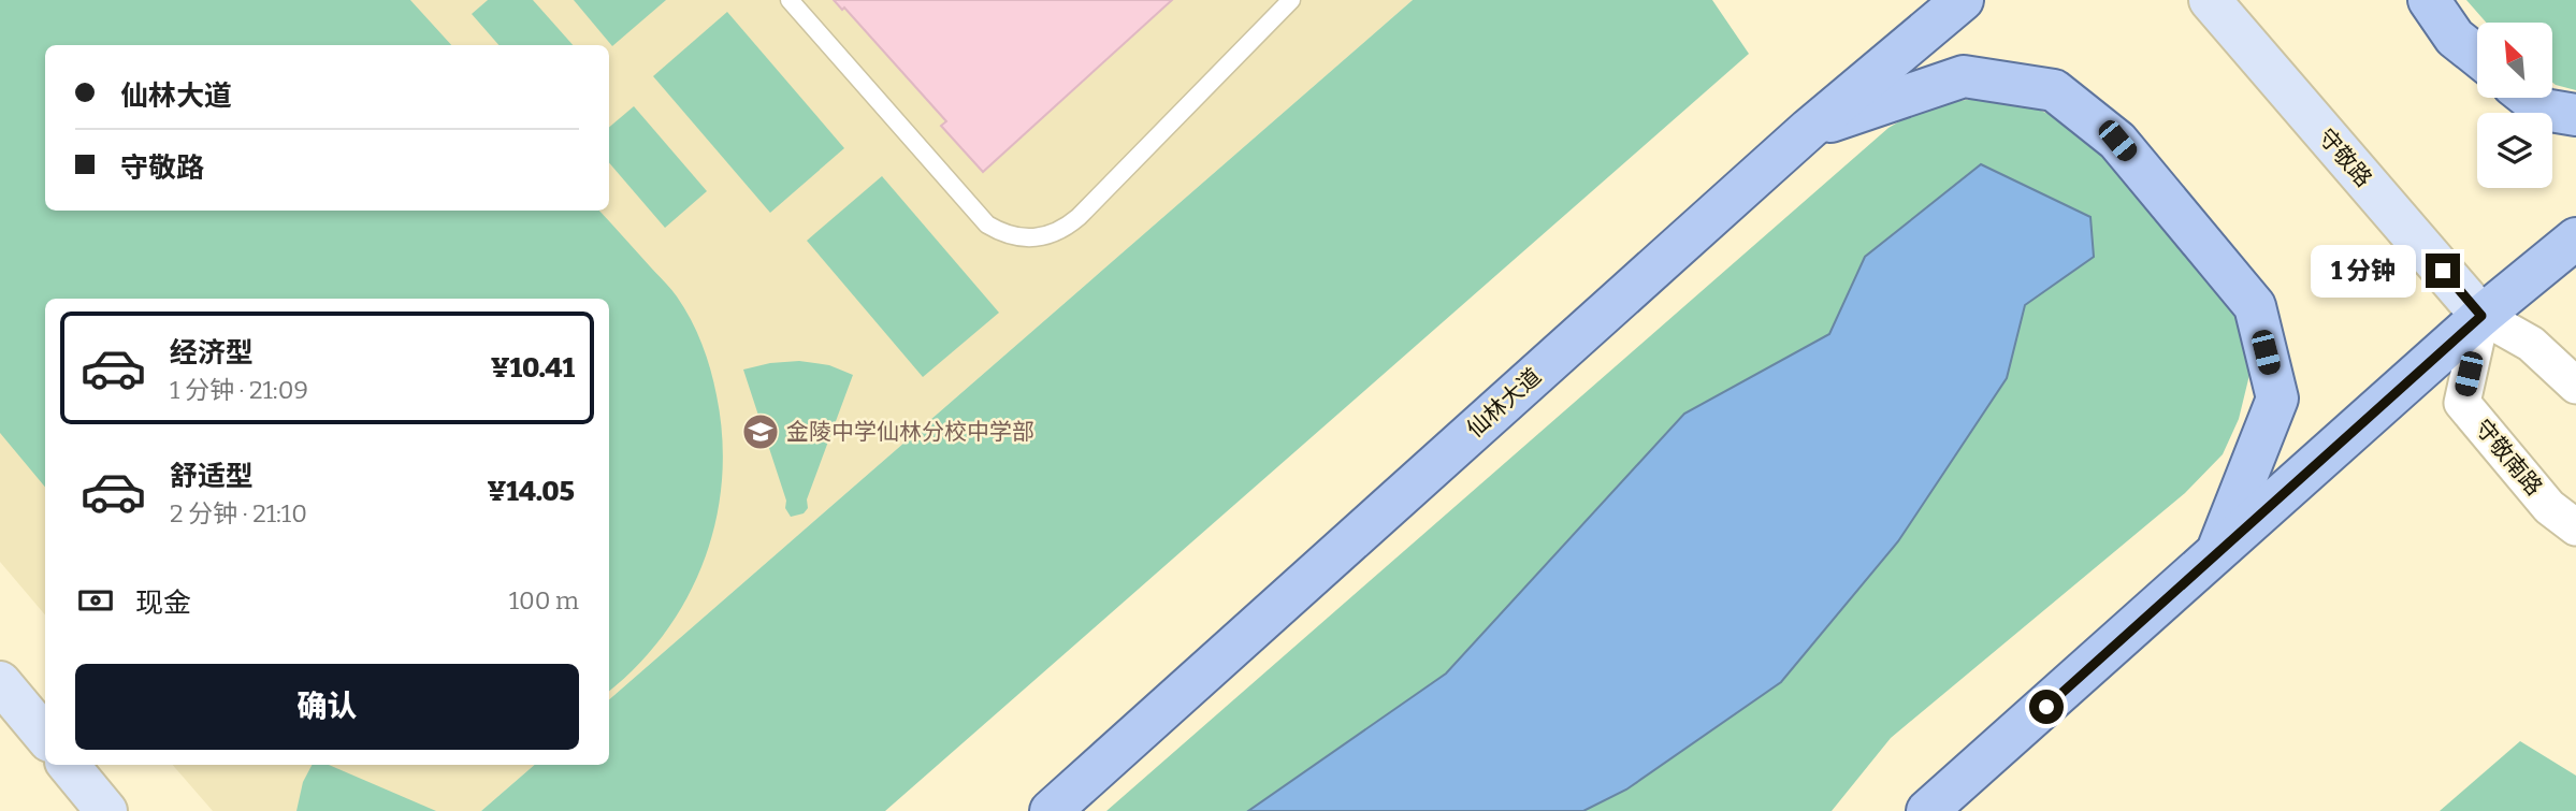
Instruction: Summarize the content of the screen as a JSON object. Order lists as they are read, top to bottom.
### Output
{
  "streets": {
    "main road": ["守敬路", "仙林大道"],
    "street": ["守敬南路"]
  },
  "crossings": [
    ["守敬路", "守敬南路"]
  ],
  "places": {
    "school or university": ["金陵中学仙林分校中学部"]
  },
  "north": "top left",
  "page": {
    "banner": ["仙林大道", "守敬路"],
    "bubble": "1 分钟",
    "list": [
      {
        "name": "经济型",
        "note": "1 分钟 · 21:09",
        "value": "¥10.41"
      },
      {
        "name": "舒适型",
        "note": "2 分钟 · 21:10",
        "value": "¥14.05"
      }
    ],
    "pay": ["现金", "100 m"],
    "buttons": "确认"
  }
}
